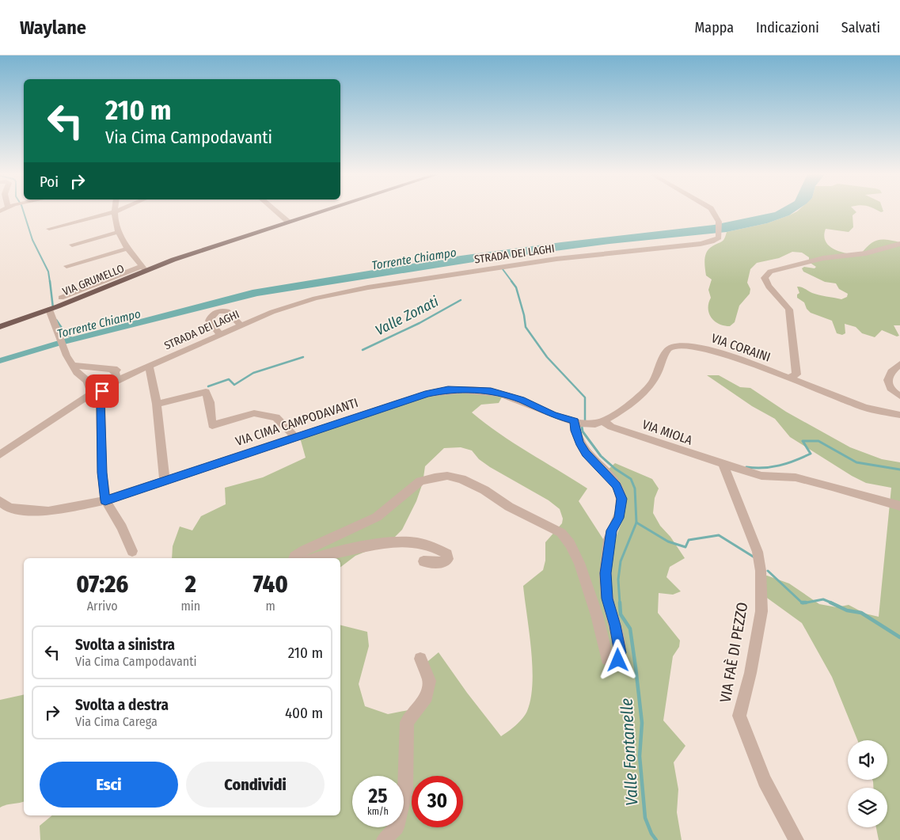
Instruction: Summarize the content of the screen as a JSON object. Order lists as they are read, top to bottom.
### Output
{
  "streets": {
    "main road": ["VIA GRUMELLO"],
    "street": [
      "STRADA DEI LAGHI",
      "VIA CORAINI",
      "VIA CIMA CAMPODAVANTI",
      "VIA MIOLA",
      "VIA FAÈ DI PEZZO"
    ]
  },
  "crossings": [
    ["VIA CORAINI", "VIA CIMA CAMPODAVANTI"],
    ["VIA CORAINI", "VIA MIOLA"],
    ["VIA CIMA CAMPODAVANTI", "VIA MIOLA"],
    ["VIA MIOLA", "VIA FAÈ DI PEZZO"]
  ],
  "water": ["Torrente Chiampo", "Valle Zonati", "Valle Fontanelle"],
  "page": {
    "header": "Waylane",
    "nav": ["Mappa", "Indicazioni", "Salvati"],
    "turn": ["210 m", "Via Cima Campodavanti"],
    "then": "Poi",
    "eta": [
      "07:26",
      "Arrivo",
      "2",
      "min",
      "740",
      "m"
    ],
    "list": [
      {
        "name": "Svolta a sinistra",
        "note": "Via Cima Campodavanti",
        "value": "210 m"
      },
      {
        "name": "Svolta a destra",
        "note": "Via Cima Carega",
        "value": "400 m"
      }
    ],
    "buttons": ["Esci", "Condividi"],
    "speed": "25 km/h",
    "limit": "30"
  }
}
